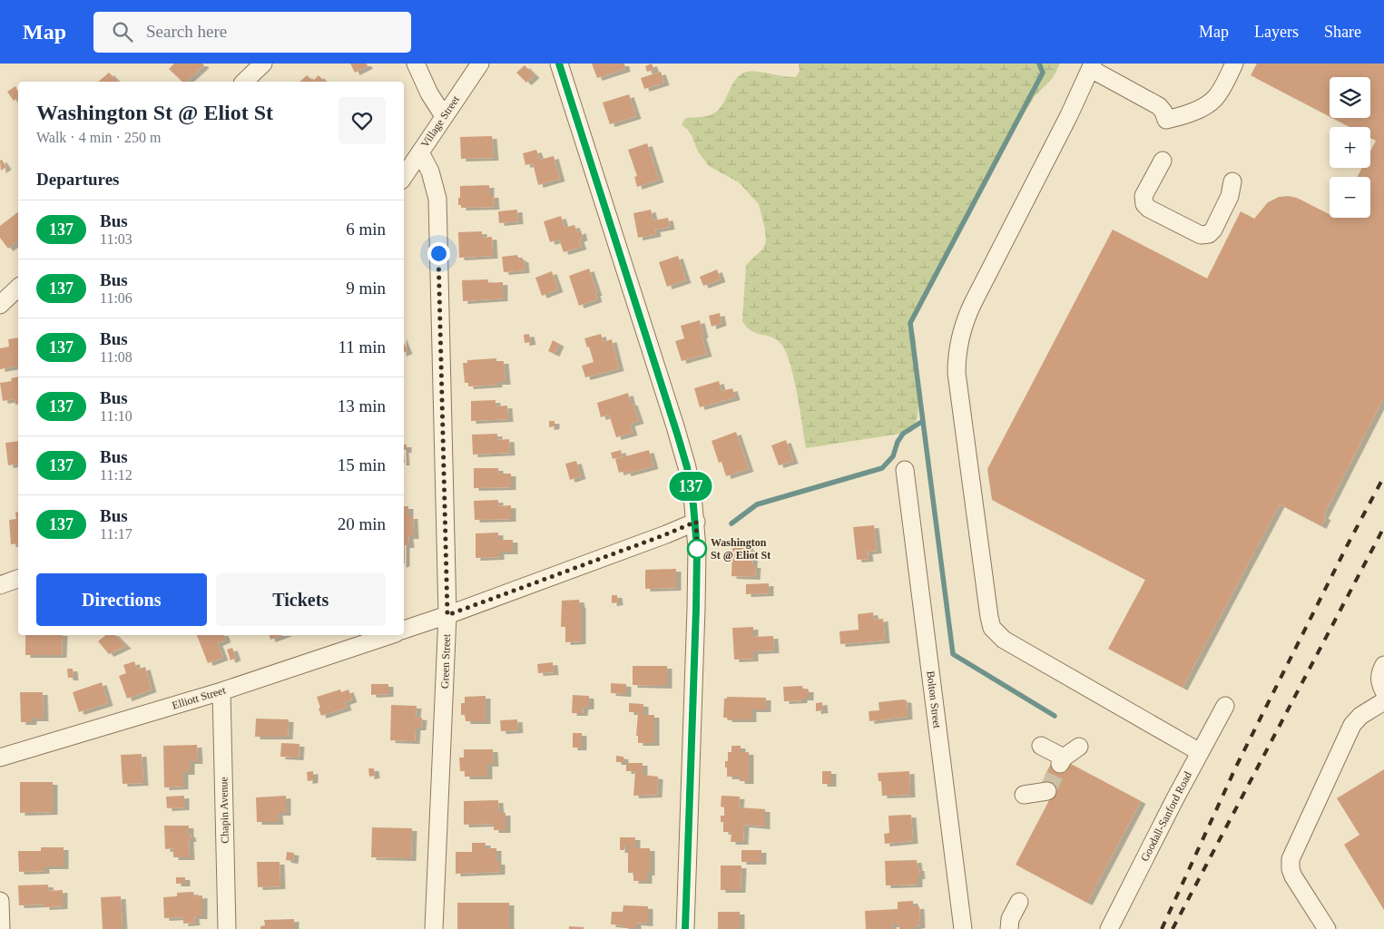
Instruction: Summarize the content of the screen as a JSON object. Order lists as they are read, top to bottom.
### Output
{
  "streets": {
    "street": [
      "Village Street",
      "Green Street",
      "Elliott Street",
      "Bolton Street",
      "Chapin Avenue",
      "Goodall-Sanford Road"
    ]
  },
  "crossings": [
    ["Village Street", "Green Street"],
    ["Elliott Street", "Chapin Avenue"]
  ],
  "places": ["Washington St @ Eliot St"],
  "lines": ["bus line 137"],
  "page": {
    "header": "Map",
    "search": "Search here",
    "nav": ["Map", "Layers", "Share"],
    "on_map": "137",
    "map_buttons": ["+", "−"],
    "heading": [
      ["Washington St @ Eliot St", "Walk · 4 min · 250 m"],
      "Departures"
    ],
    "list": [
      {
        "mark": "137",
        "name": "Bus",
        "note": "11:03",
        "value": "6 min"
      },
      {
        "mark": "137",
        "name": "Bus",
        "note": "11:06",
        "value": "9 min"
      },
      {
        "mark": "137",
        "name": "Bus",
        "note": "11:08",
        "value": "11 min"
      },
      {
        "mark": "137",
        "name": "Bus",
        "note": "11:10",
        "value": "13 min"
      },
      {
        "mark": "137",
        "name": "Bus",
        "note": "11:12",
        "value": "15 min"
      },
      {
        "mark": "137",
        "name": "Bus",
        "note": "11:17",
        "value": "20 min"
      }
    ],
    "buttons": ["Directions", "Tickets"]
  }
}
